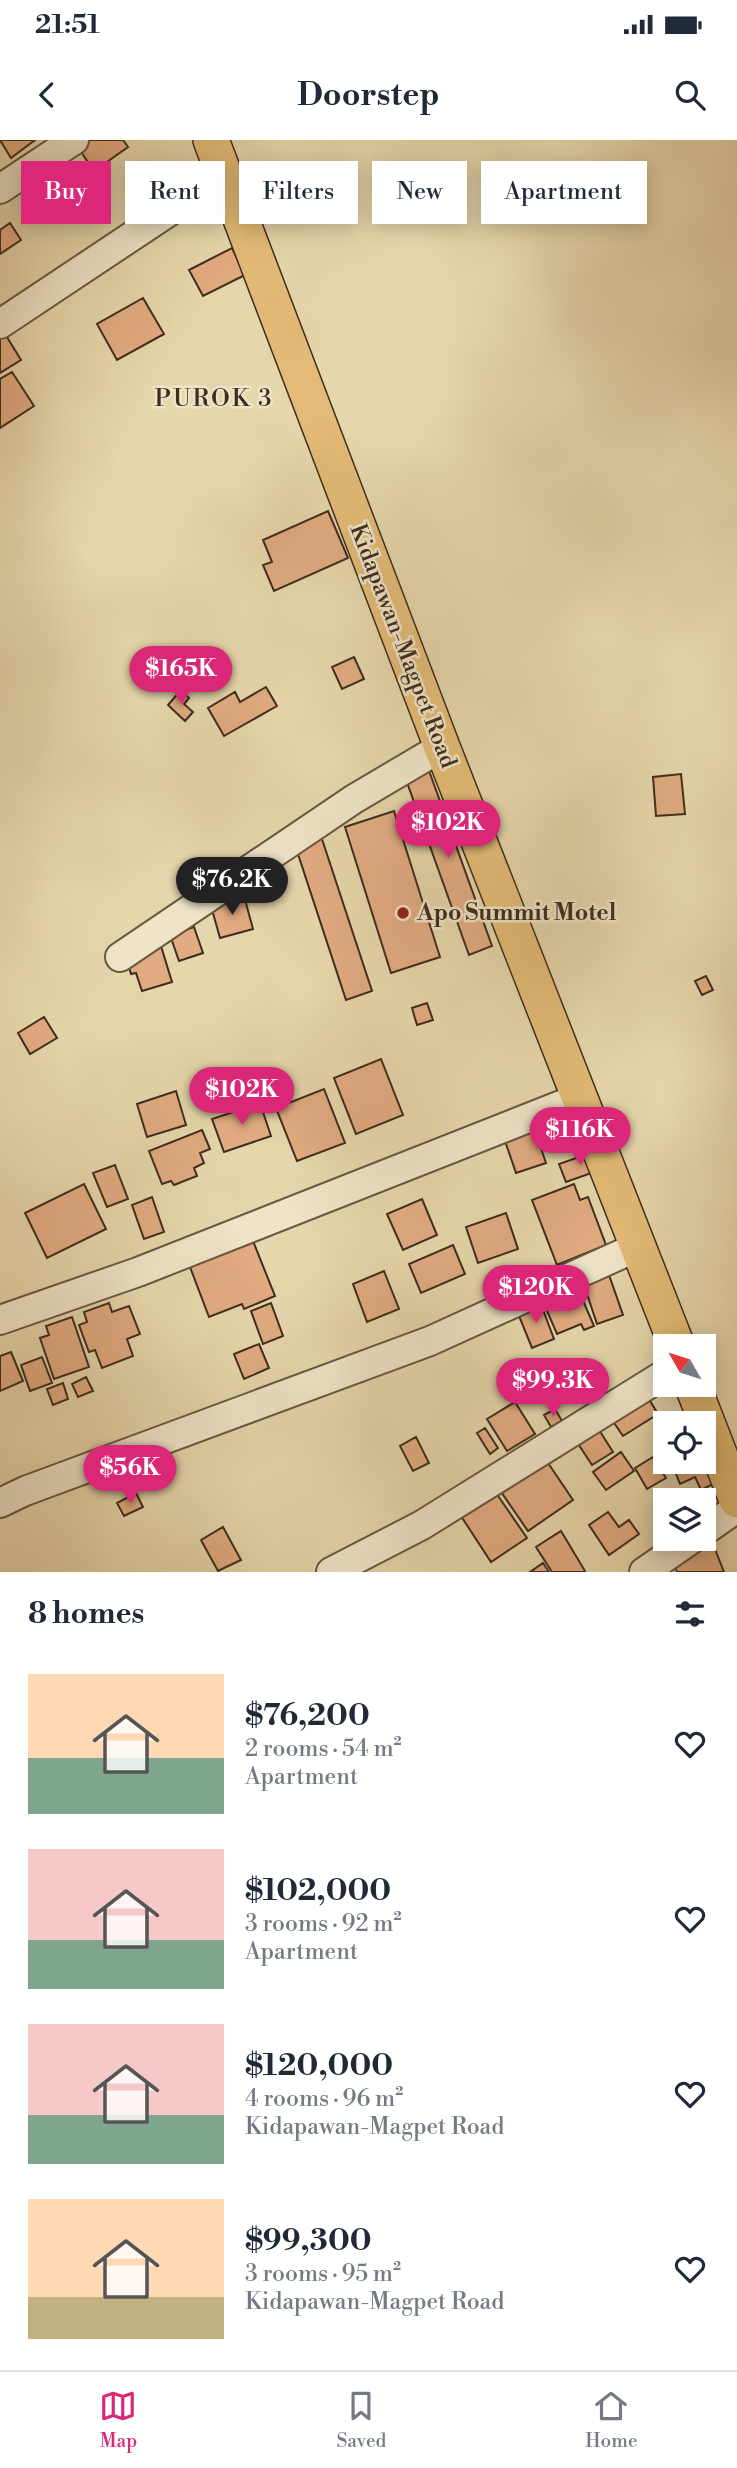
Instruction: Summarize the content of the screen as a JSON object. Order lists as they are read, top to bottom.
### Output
{
  "streets": {
    "main road": ["Kidapawan-Magpet Road"]
  },
  "districts": ["PUROK 3"],
  "places": ["Apo Summit Motel"],
  "north": "top left",
  "page": {
    "status": "21:51",
    "header": "Doorstep",
    "chip": [
      "Buy",
      "Rent",
      "Filters",
      "New",
      "Apartment"
    ],
    "price": [
      "$165K",
      "$102K",
      "$76.2K",
      "$102K",
      "$116K",
      "$120K",
      "$99.3K",
      "$56K"
    ],
    "heading": "8 homes",
    "list": [
      {
        "name": "$76,200",
        "note": "2 rooms · 54 m² · Apartment"
      },
      {
        "name": "$102,000",
        "note": "3 rooms · 92 m² · Apartment"
      },
      {
        "name": "$120,000",
        "note": "4 rooms · 96 m² · Kidapawan-Magpet Road"
      },
      {
        "name": "$99,300",
        "note": "3 rooms · 95 m² · Kidapawan-Magpet Road"
      }
    ],
    "tabs": ["Map", "Saved", "Home"]
  }
}
